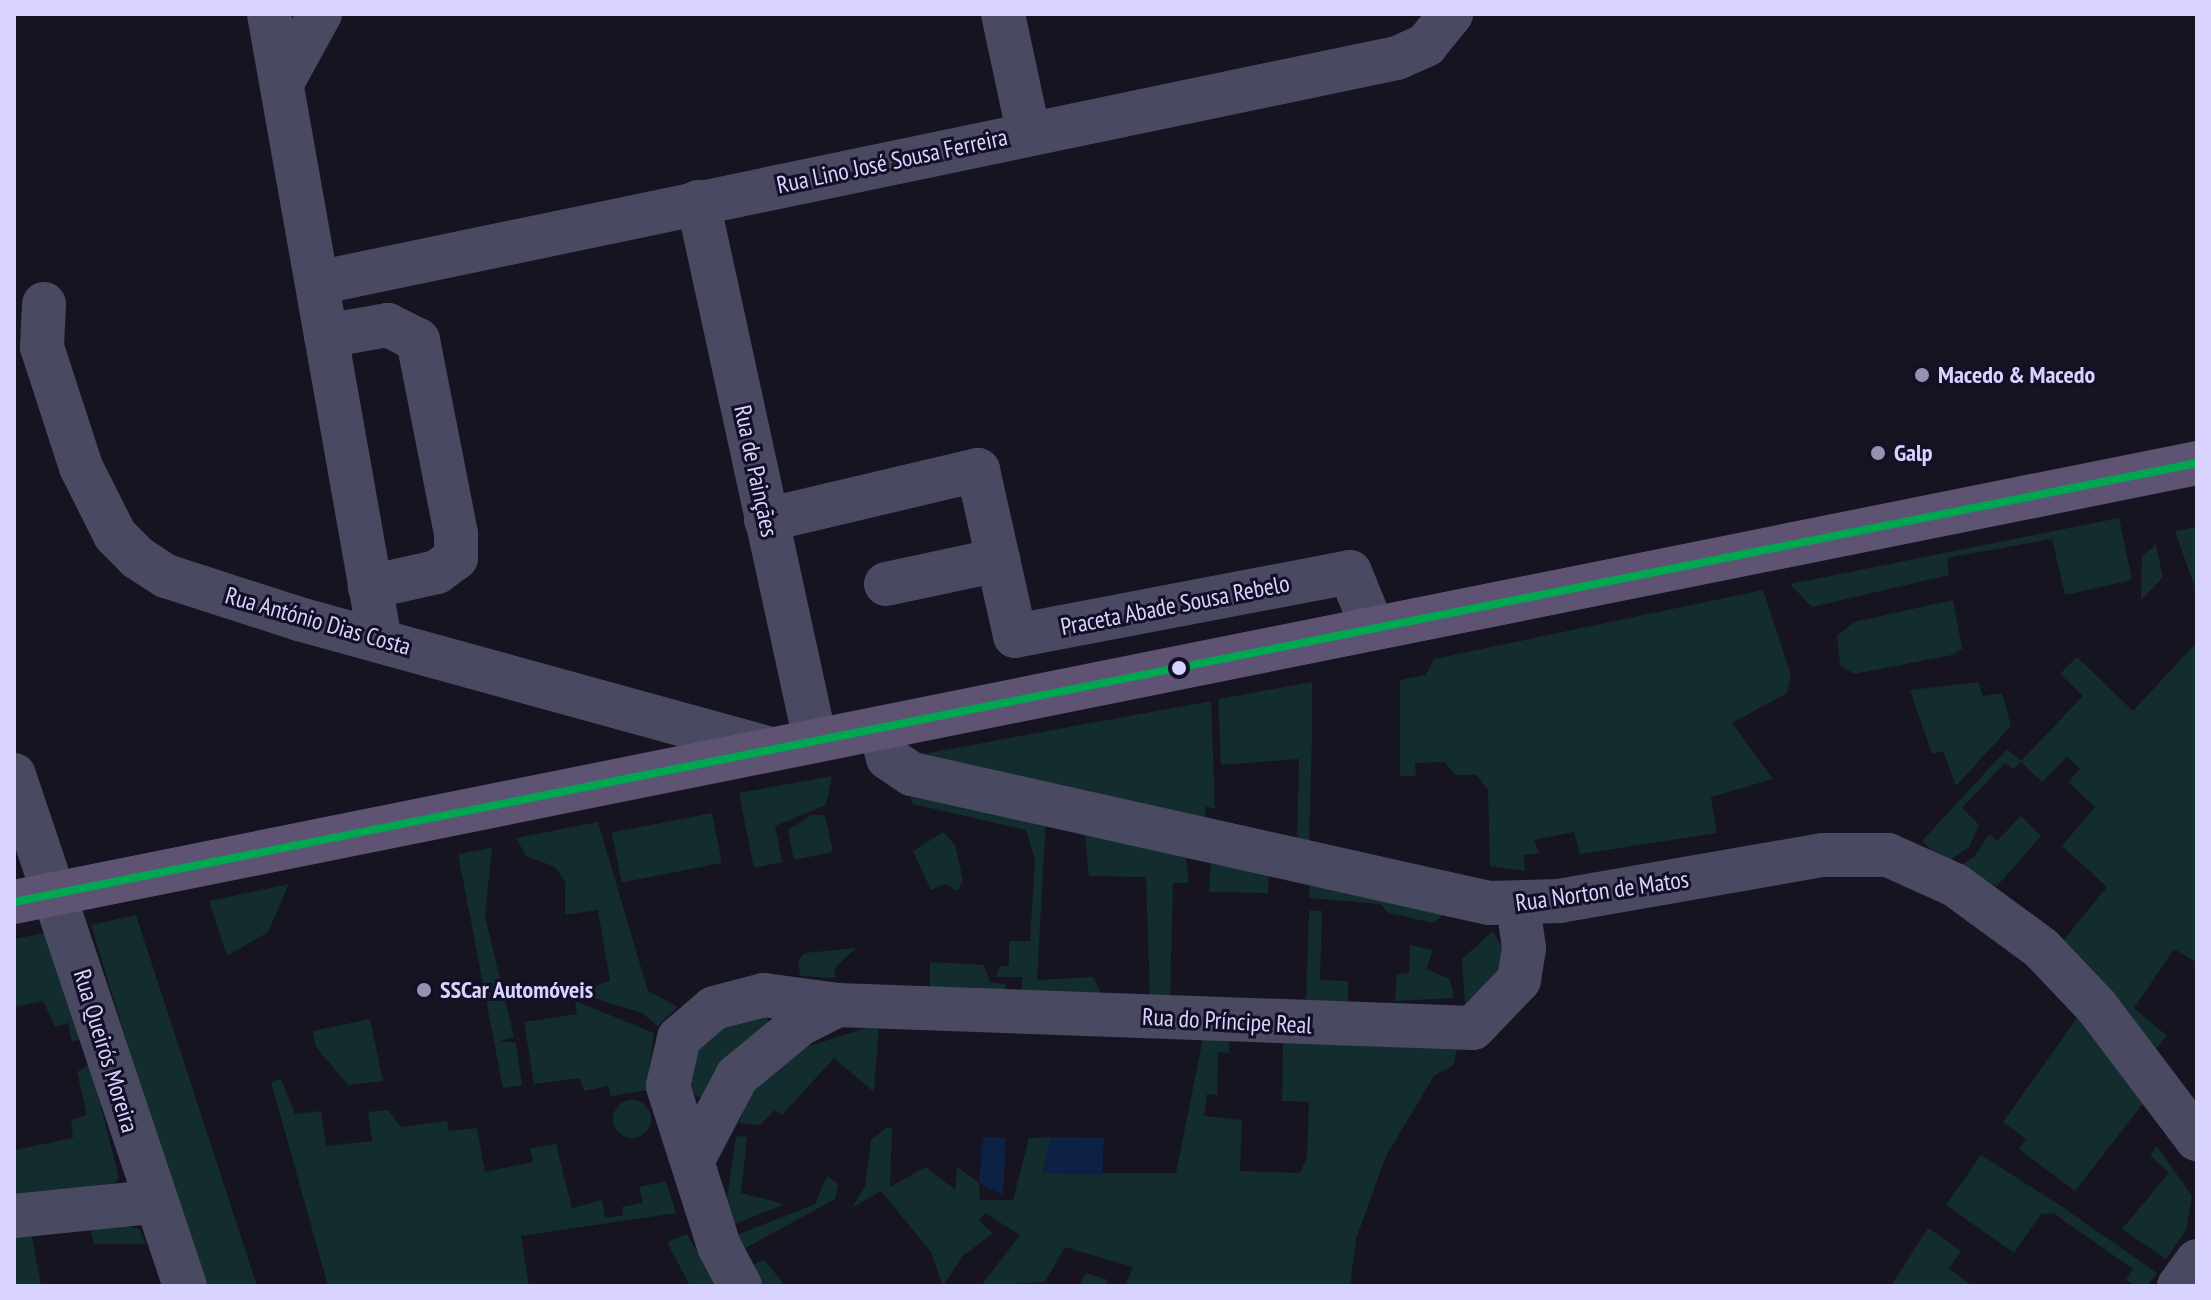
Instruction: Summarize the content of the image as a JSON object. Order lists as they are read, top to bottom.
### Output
{
  "streets": {
    "street": [
      "Rua Lino José Sousa Ferreira",
      "Rua de Painçães",
      "Praceta Abade Sousa Rebelo",
      "Rua António Dias Costa",
      "Rua Norton de Matos",
      "Rua do Príncipe Real",
      "Rua Queirós Moreira"
    ]
  },
  "crossings": [
    ["Rua Lino José Sousa Ferreira", "Rua de Painçães"],
    ["Rua de Painçães", "Praceta Abade Sousa Rebelo"],
    ["Rua Norton de Matos", "Rua do Príncipe Real"]
  ],
  "places": ["Macedo & Macedo", "Galp", "SSCar Automóveis"]
}
